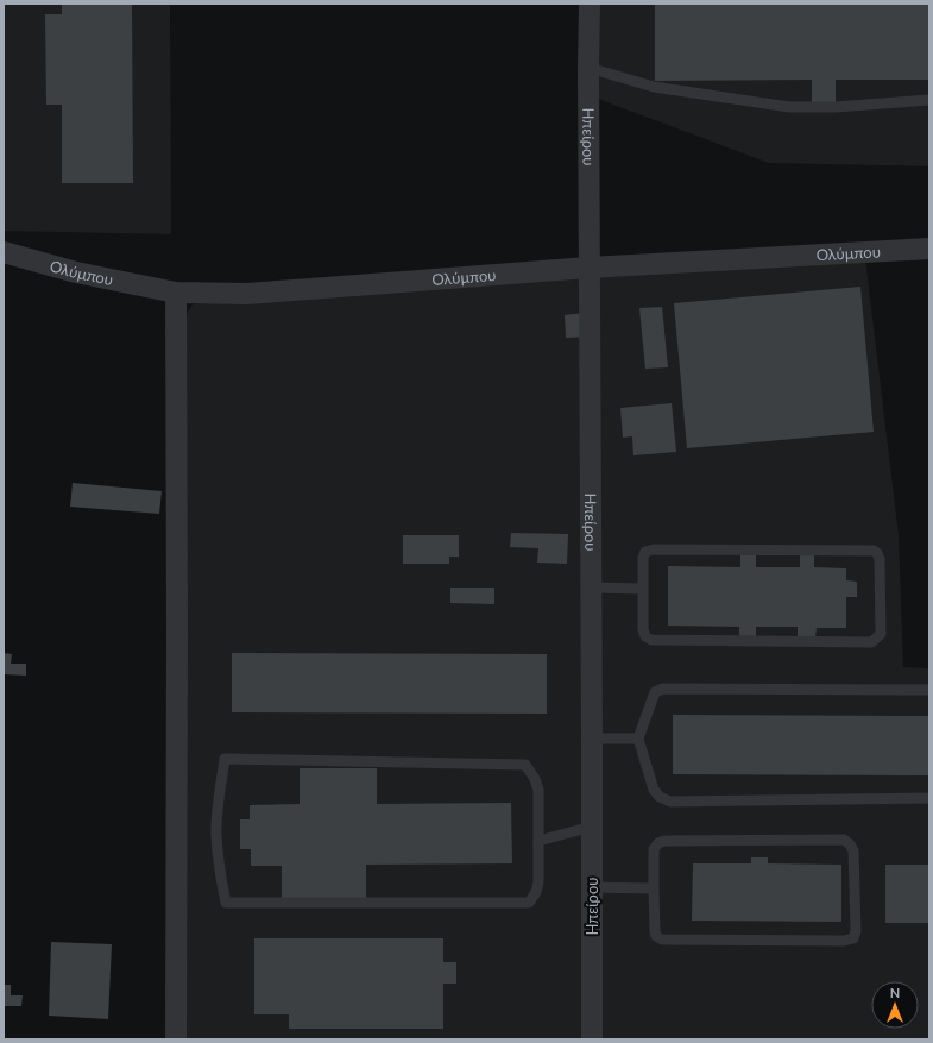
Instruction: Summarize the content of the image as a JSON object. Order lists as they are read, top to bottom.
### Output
{
  "streets": {
    "street": ["Ηπείρου", "Ολύμπου"]
  },
  "crossings": [
    ["Ηπείρου", "Ολύμπου"]
  ],
  "north": "top"
}
